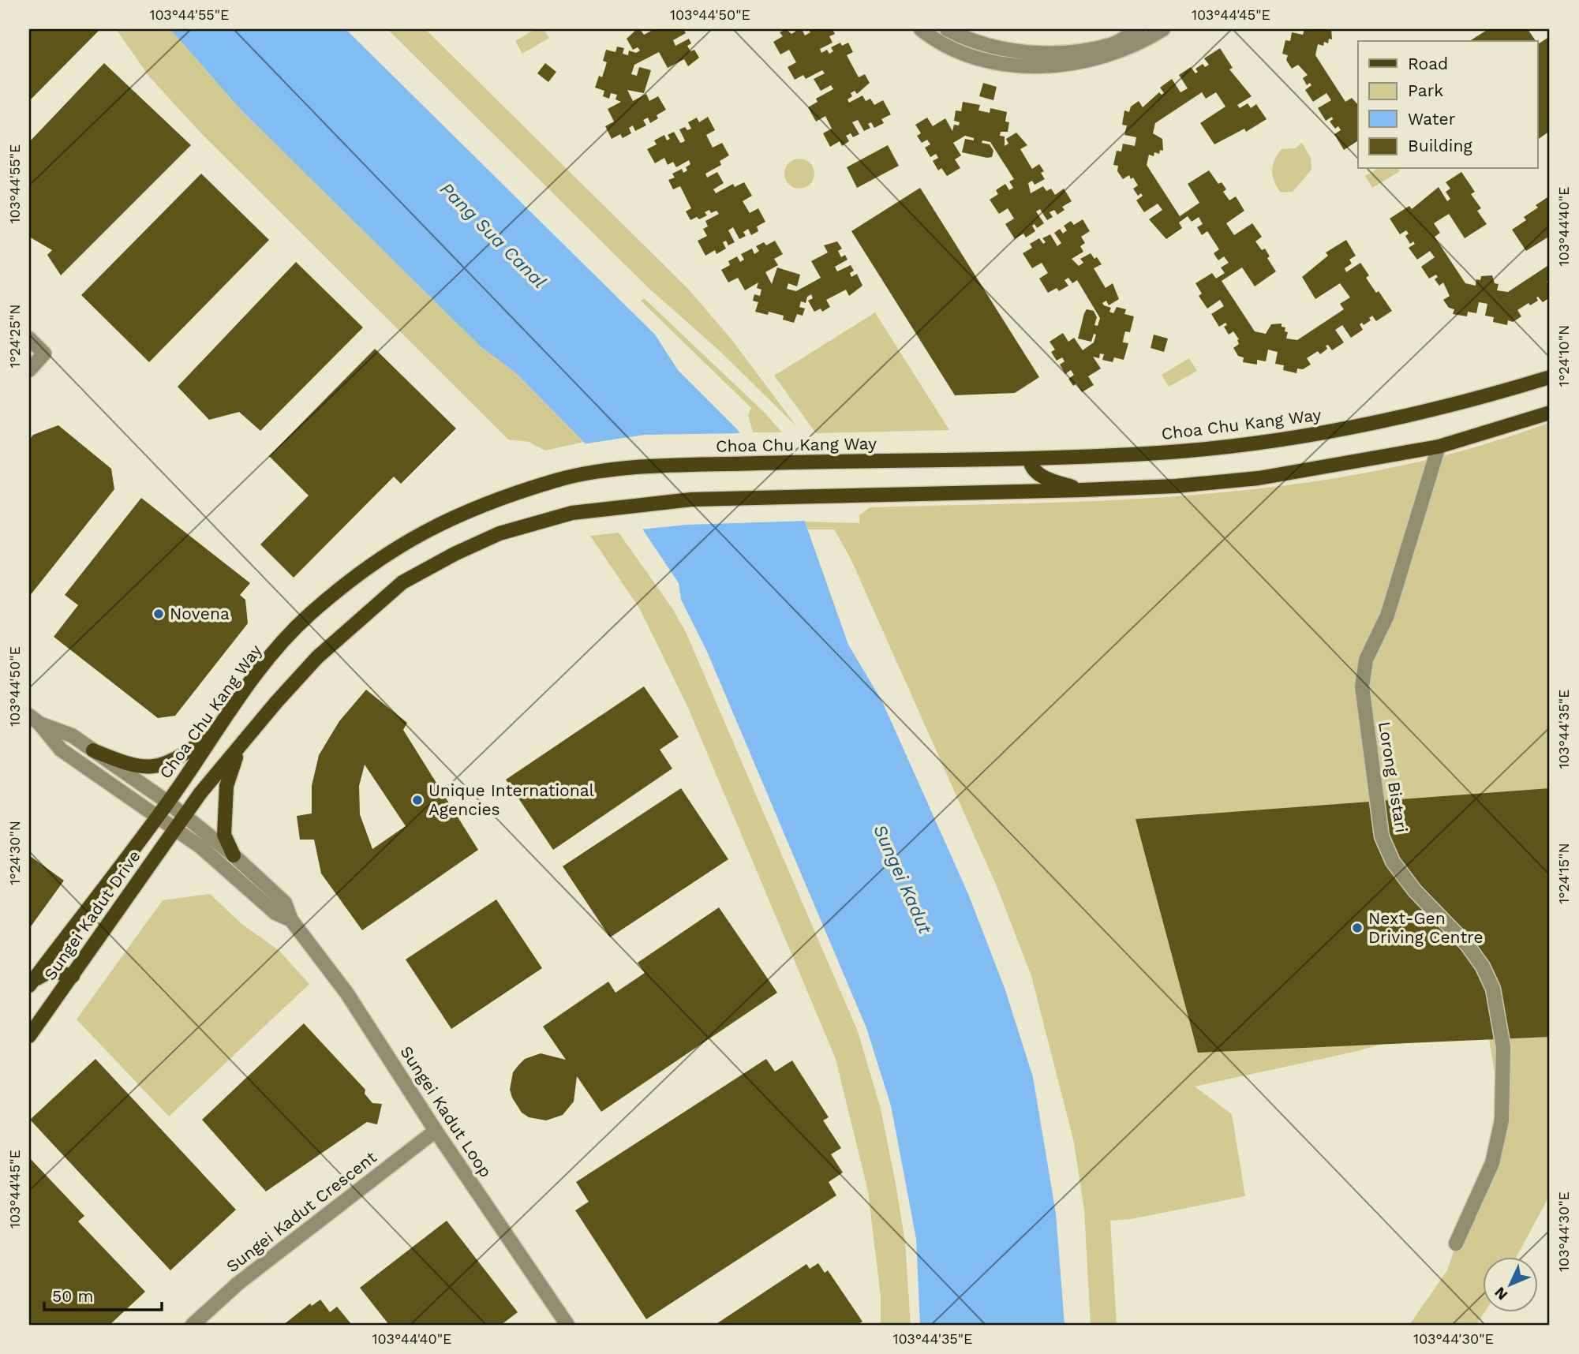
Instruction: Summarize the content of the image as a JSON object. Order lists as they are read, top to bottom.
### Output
{
  "streets": {
    "main road": ["Choa Chu Kang Way", "Sungei Kadut Drive"],
    "street": ["Lorong Bistari", "Sungei Kadut Loop", "Sungei Kadut Crescent"]
  },
  "crossings": [
    ["Choa Chu Kang Way", "Sungei Kadut Drive"],
    ["Choa Chu Kang Way", "Sungei Kadut Loop"],
    ["Sungei Kadut Drive", "Sungei Kadut Loop"],
    ["Sungei Kadut Loop", "Sungei Kadut Crescent"]
  ],
  "water": ["Pang Sua Canal", "Sungei Kadut"],
  "places": ["Novena", "Unique International Agencies", "Next-Gen Driving Centre"],
  "legend": [
    "Road",
    "Park",
    "Water",
    "Building"
  ],
  "scale_bar": "50 m",
  "north": "bottom left",
  "coordinates": [
    "103°44'55\"E",
    "103°44'50\"E",
    "103°44'45\"E",
    "103°44'40\"E",
    "1°24'25\"N",
    "1°24'10\"N",
    "103°44'35\"E",
    "1°24'30\"N",
    "1°24'15\"N",
    "103°44'30\"E"
  ]
}
